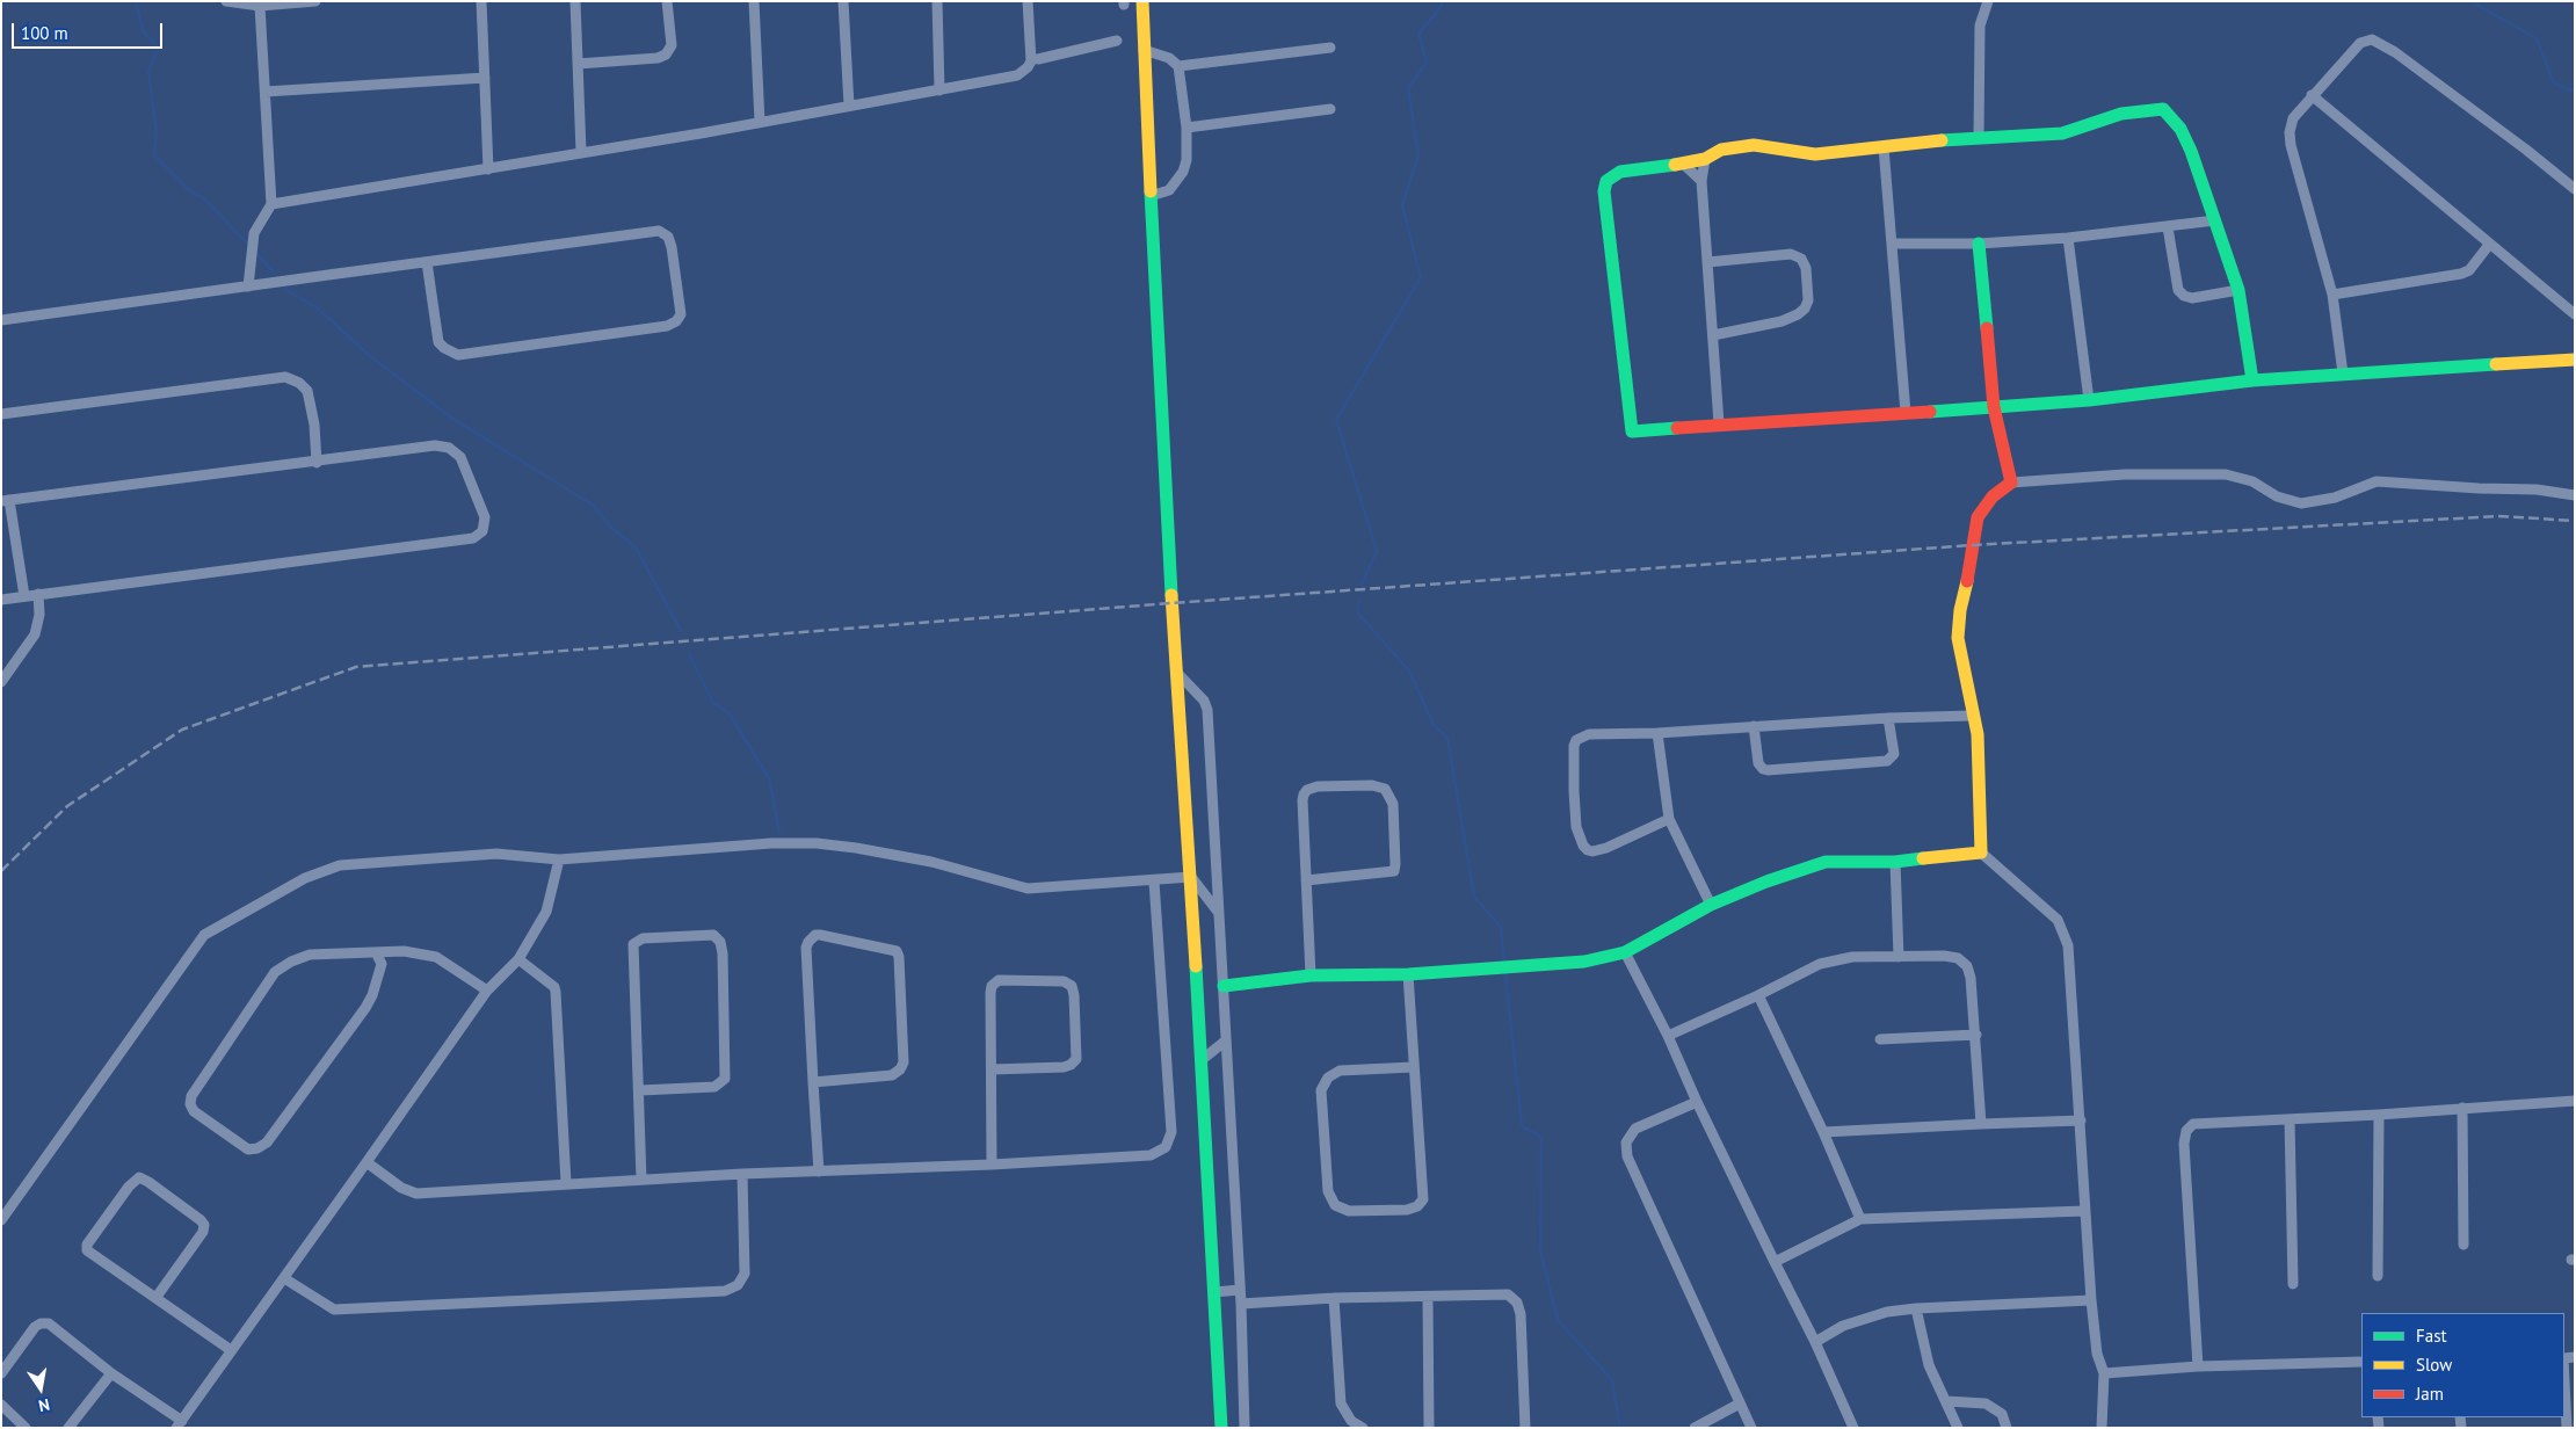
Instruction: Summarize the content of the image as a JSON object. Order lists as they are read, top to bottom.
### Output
{
  "legend": ["Fast", "Slow", "Jam"],
  "scale_bar": "100 m",
  "north": "bottom"
}
